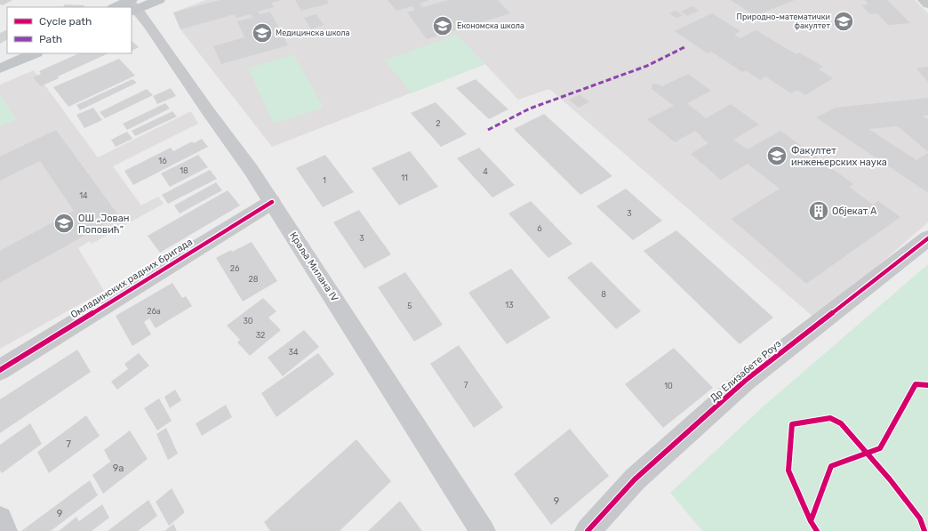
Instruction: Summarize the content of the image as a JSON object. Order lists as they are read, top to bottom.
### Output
{
  "streets": {
    "main road": ["Краља Милана IV"],
    "street": ["Омладинских радних бригада", "Др Елизабете Роуз"]
  },
  "crossings": [
    ["Краља Милана IV", "Омладинских радних бригада"]
  ],
  "places": {
    "school or university": [
      "Природно-математички факултет",
      "Економска школа",
      "Медицинска школа",
      "Факултет инжењерских наука",
      "ОШ „Јован Поповић”"
    ],
    "building": ["Објекат А"]
  },
  "house_numbers": [
    "2",
    "16",
    "18",
    "4",
    "11",
    "1",
    "14",
    "3",
    "6",
    "3",
    "26",
    "28",
    "8",
    "13",
    "5",
    "26a",
    "30",
    "32",
    "34",
    "7",
    "10",
    "7",
    "9a",
    "9",
    "9"
  ],
  "legend": ["Cycle path", "Path"]
}
